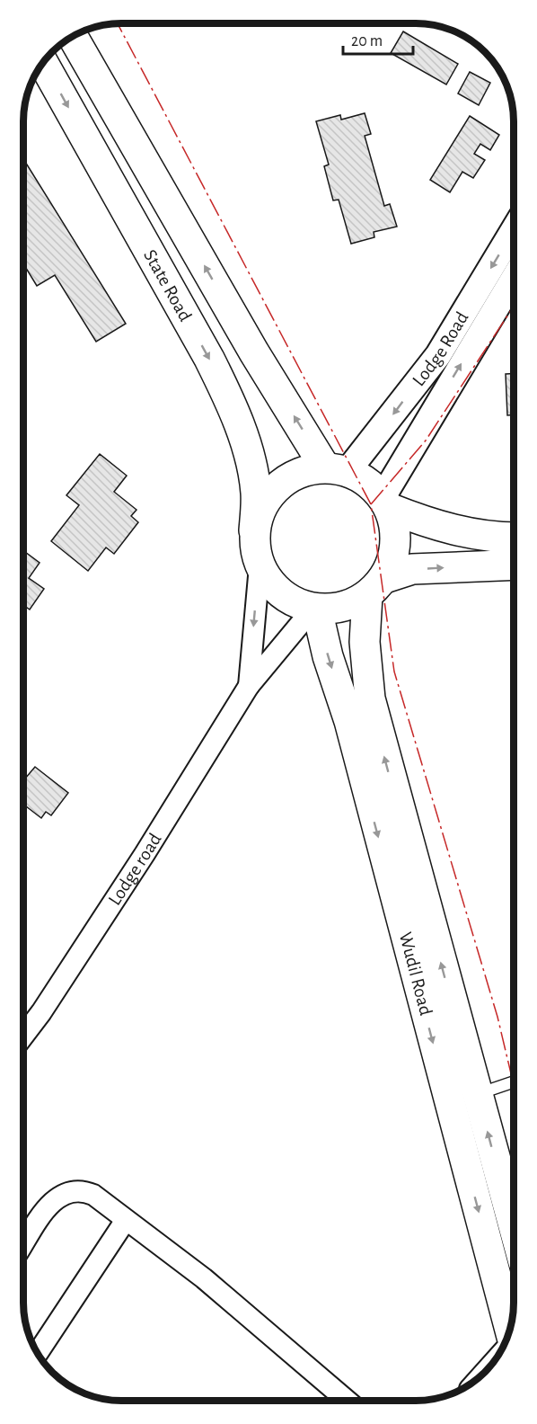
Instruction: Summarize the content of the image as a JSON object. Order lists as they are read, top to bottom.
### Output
{
  "streets": {
    "main road": ["State Road", "Wudil Road"],
    "street": ["Lodge Road", "Lodge road"]
  },
  "crossings": [
    ["State Road", "Lodge Road"],
    ["State Road", "Lodge road"],
    ["State Road", "Wudil Road"],
    ["Lodge Road", "Lodge road"],
    ["Lodge Road", "Wudil Road"],
    ["Lodge road", "Wudil Road"]
  ],
  "scale_bar": "20 m"
}
